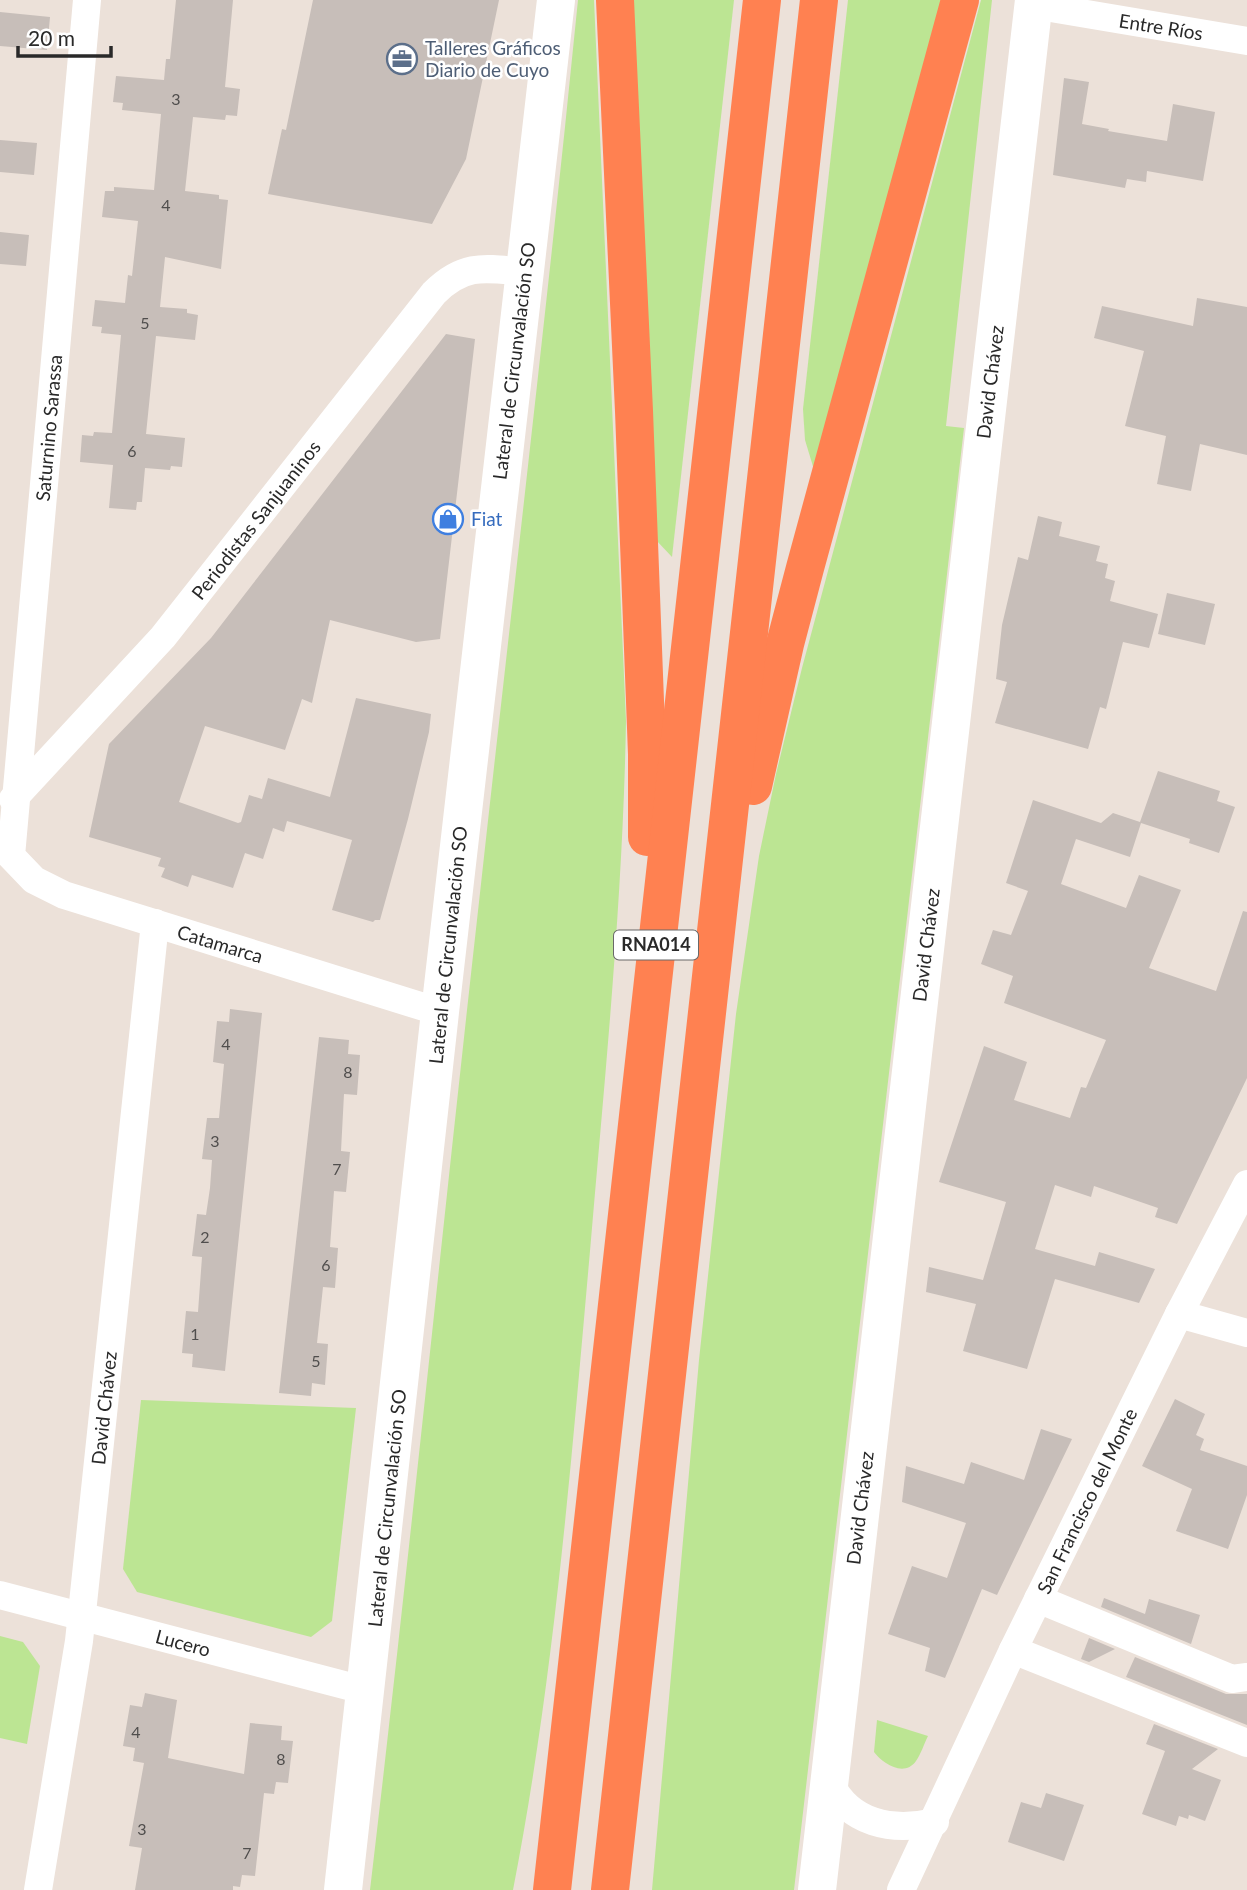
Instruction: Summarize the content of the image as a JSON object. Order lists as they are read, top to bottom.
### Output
{
  "streets": {
    "highway": ["RNA014"],
    "street": [
      "Entre Ríos",
      "Lateral de Circunvalación SO",
      "David Chávez",
      "Saturnino Sarassa",
      "Periodistas Sanjuaninos",
      "Catamarca",
      "San Francisco del Monte",
      "Lucero"
    ]
  },
  "crossings": [
    ["Entre Ríos", "David Chávez"],
    ["Lateral de Circunvalación SO", "Periodistas Sanjuaninos"],
    ["Lateral de Circunvalación SO", "Catamarca"],
    ["Lateral de Circunvalación SO", "Lucero"],
    ["David Chávez", "Catamarca"],
    ["David Chávez", "Lucero"],
    ["Saturnino Sarassa", "Periodistas Sanjuaninos"],
    ["Saturnino Sarassa", "Catamarca"]
  ],
  "places": {
    "office": ["Talleres Gráficos Diario de Cuyo"],
    "shop": ["Fiat"]
  },
  "house_numbers": [
    "3",
    "4",
    "5",
    "6",
    "4",
    "8",
    "3",
    "7",
    "2",
    "6",
    "1",
    "5",
    "4",
    "8",
    "3",
    "7"
  ],
  "scale_bar": "20 m"
}
